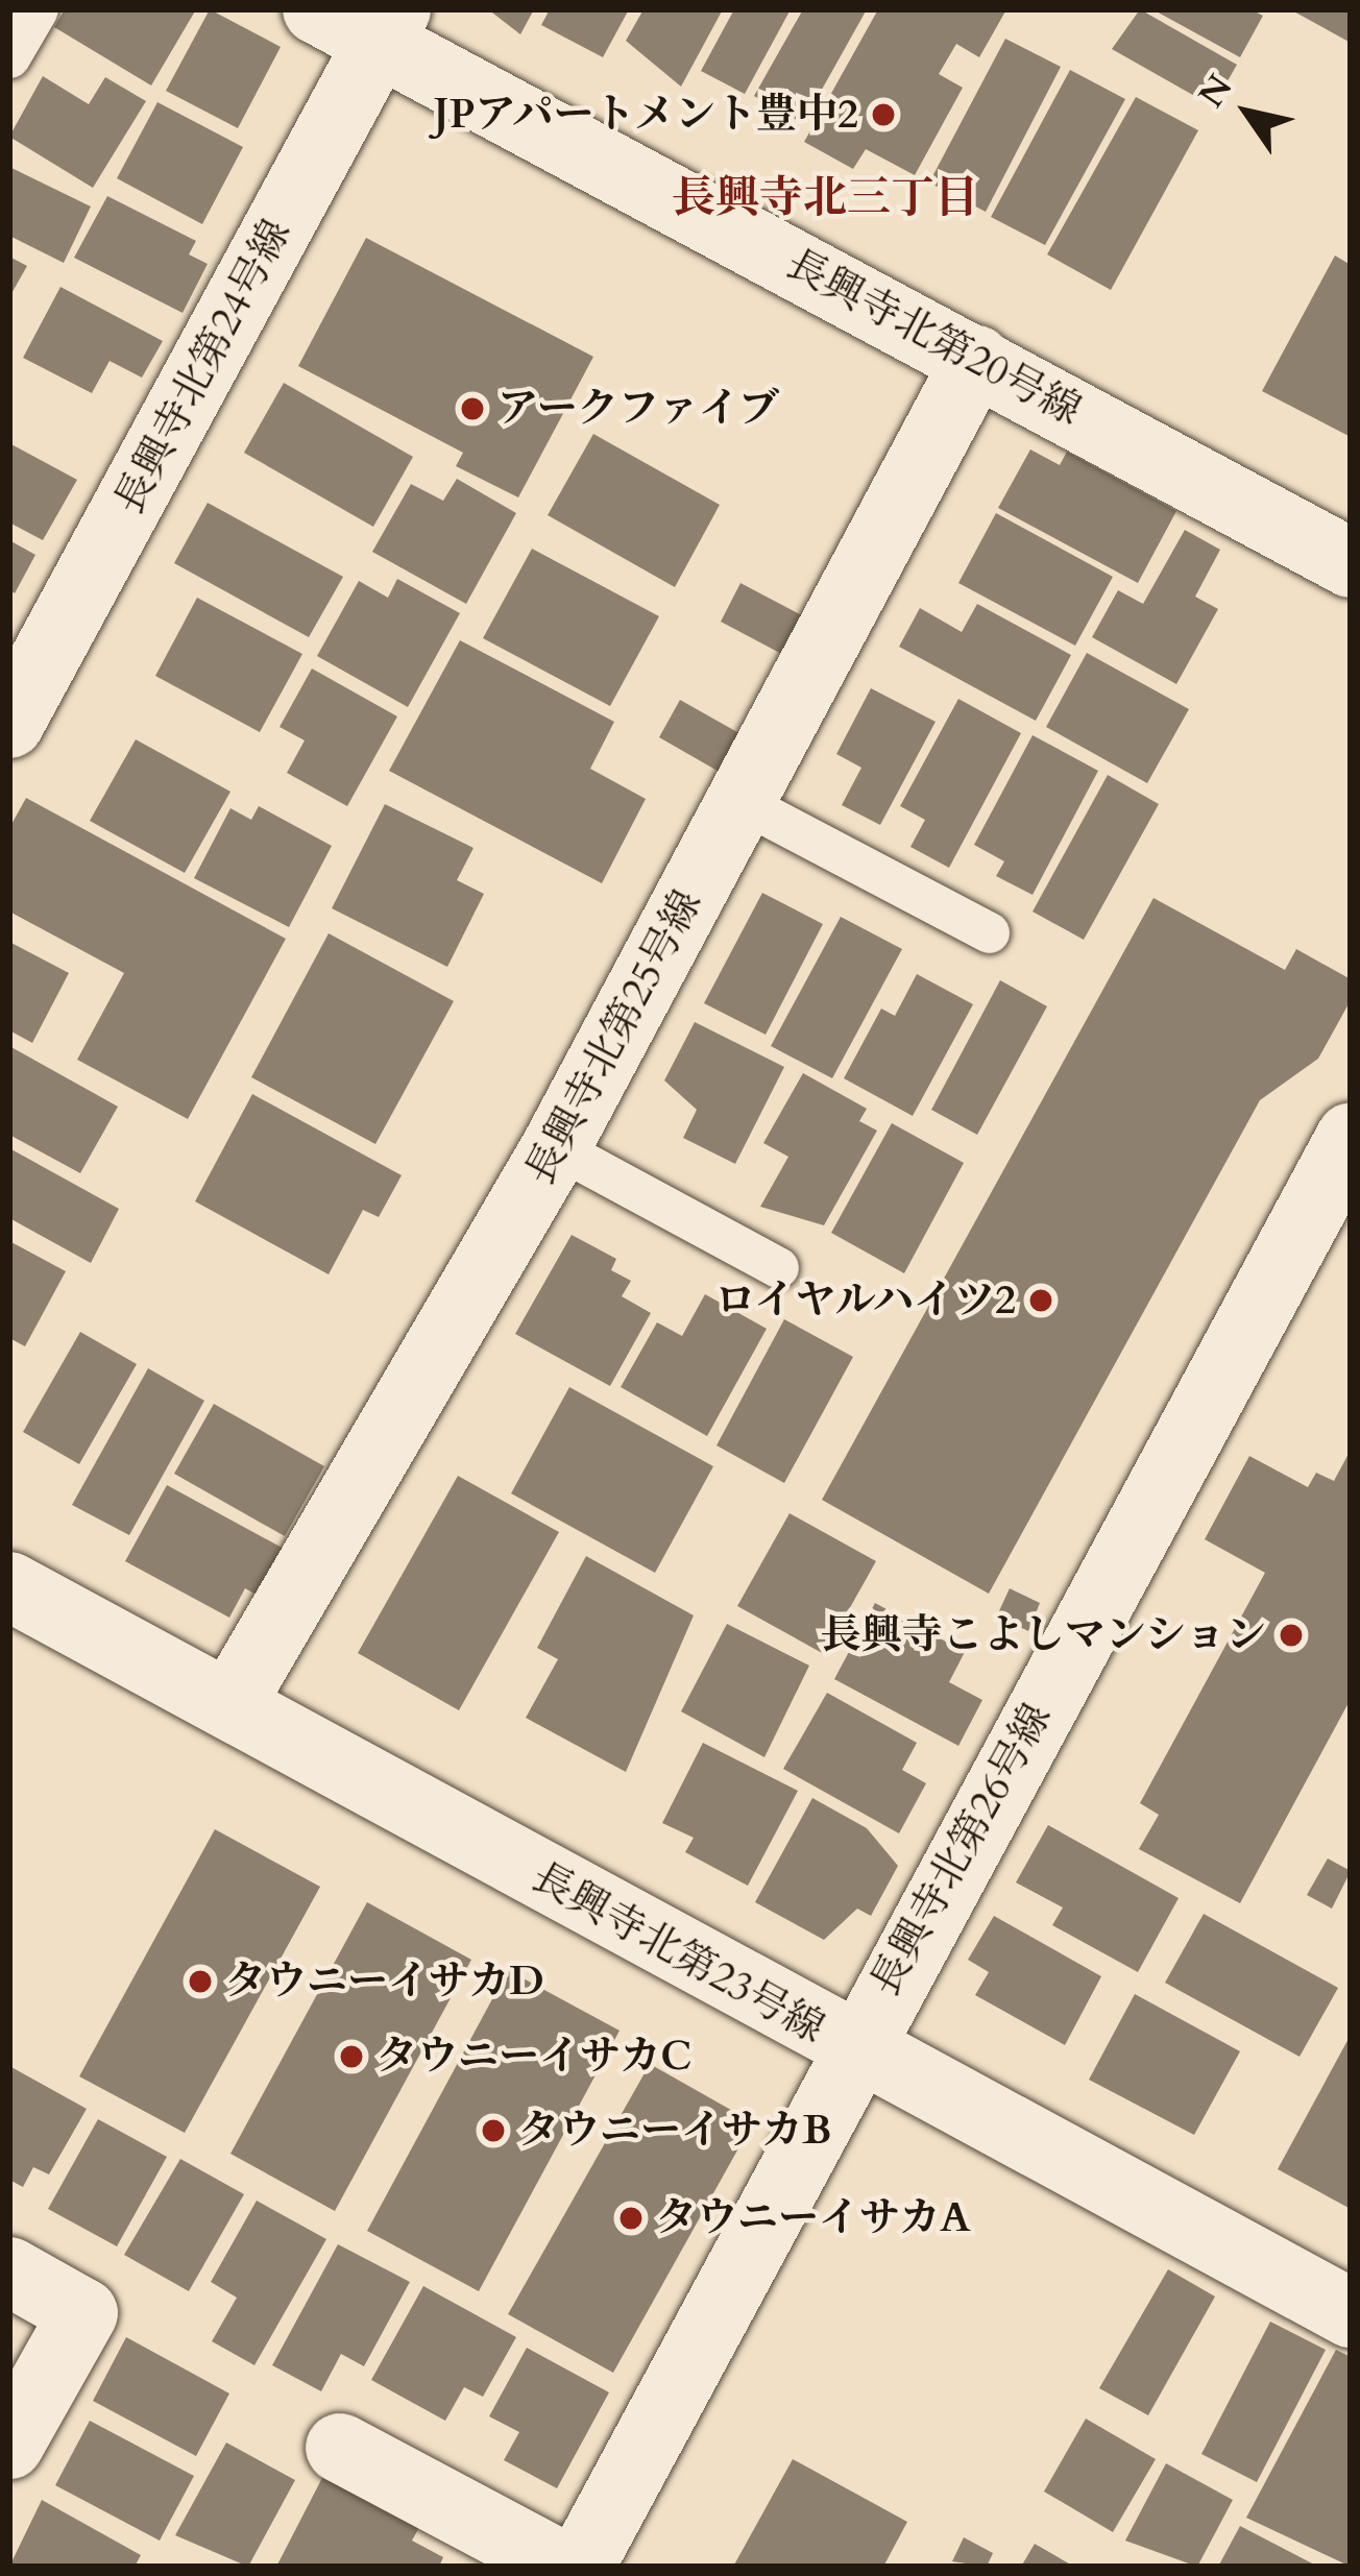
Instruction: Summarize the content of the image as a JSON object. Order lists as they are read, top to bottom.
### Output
{
  "streets": {
    "street": [
      "長興寺北第20号線",
      "長興寺北第24号線",
      "長興寺北第25号線",
      "長興寺北第26号線",
      "長興寺北第23号線"
    ]
  },
  "crossings": [
    ["長興寺北第20号線", "長興寺北第24号線"],
    ["長興寺北第20号線", "長興寺北第25号線"],
    ["長興寺北第25号線", "長興寺北第23号線"],
    ["長興寺北第26号線", "長興寺北第23号線"]
  ],
  "districts": ["長興寺北三丁目"],
  "places": [
    "JPアパートメント豊中2",
    "アークファイブ",
    "ロイヤルハイツ2",
    "長興寺こよしマンション",
    "タウニーイサカD",
    "タウニーイサカC",
    "タウニーイサカB",
    "タウニーイサカA"
  ],
  "north": "top left"
}
